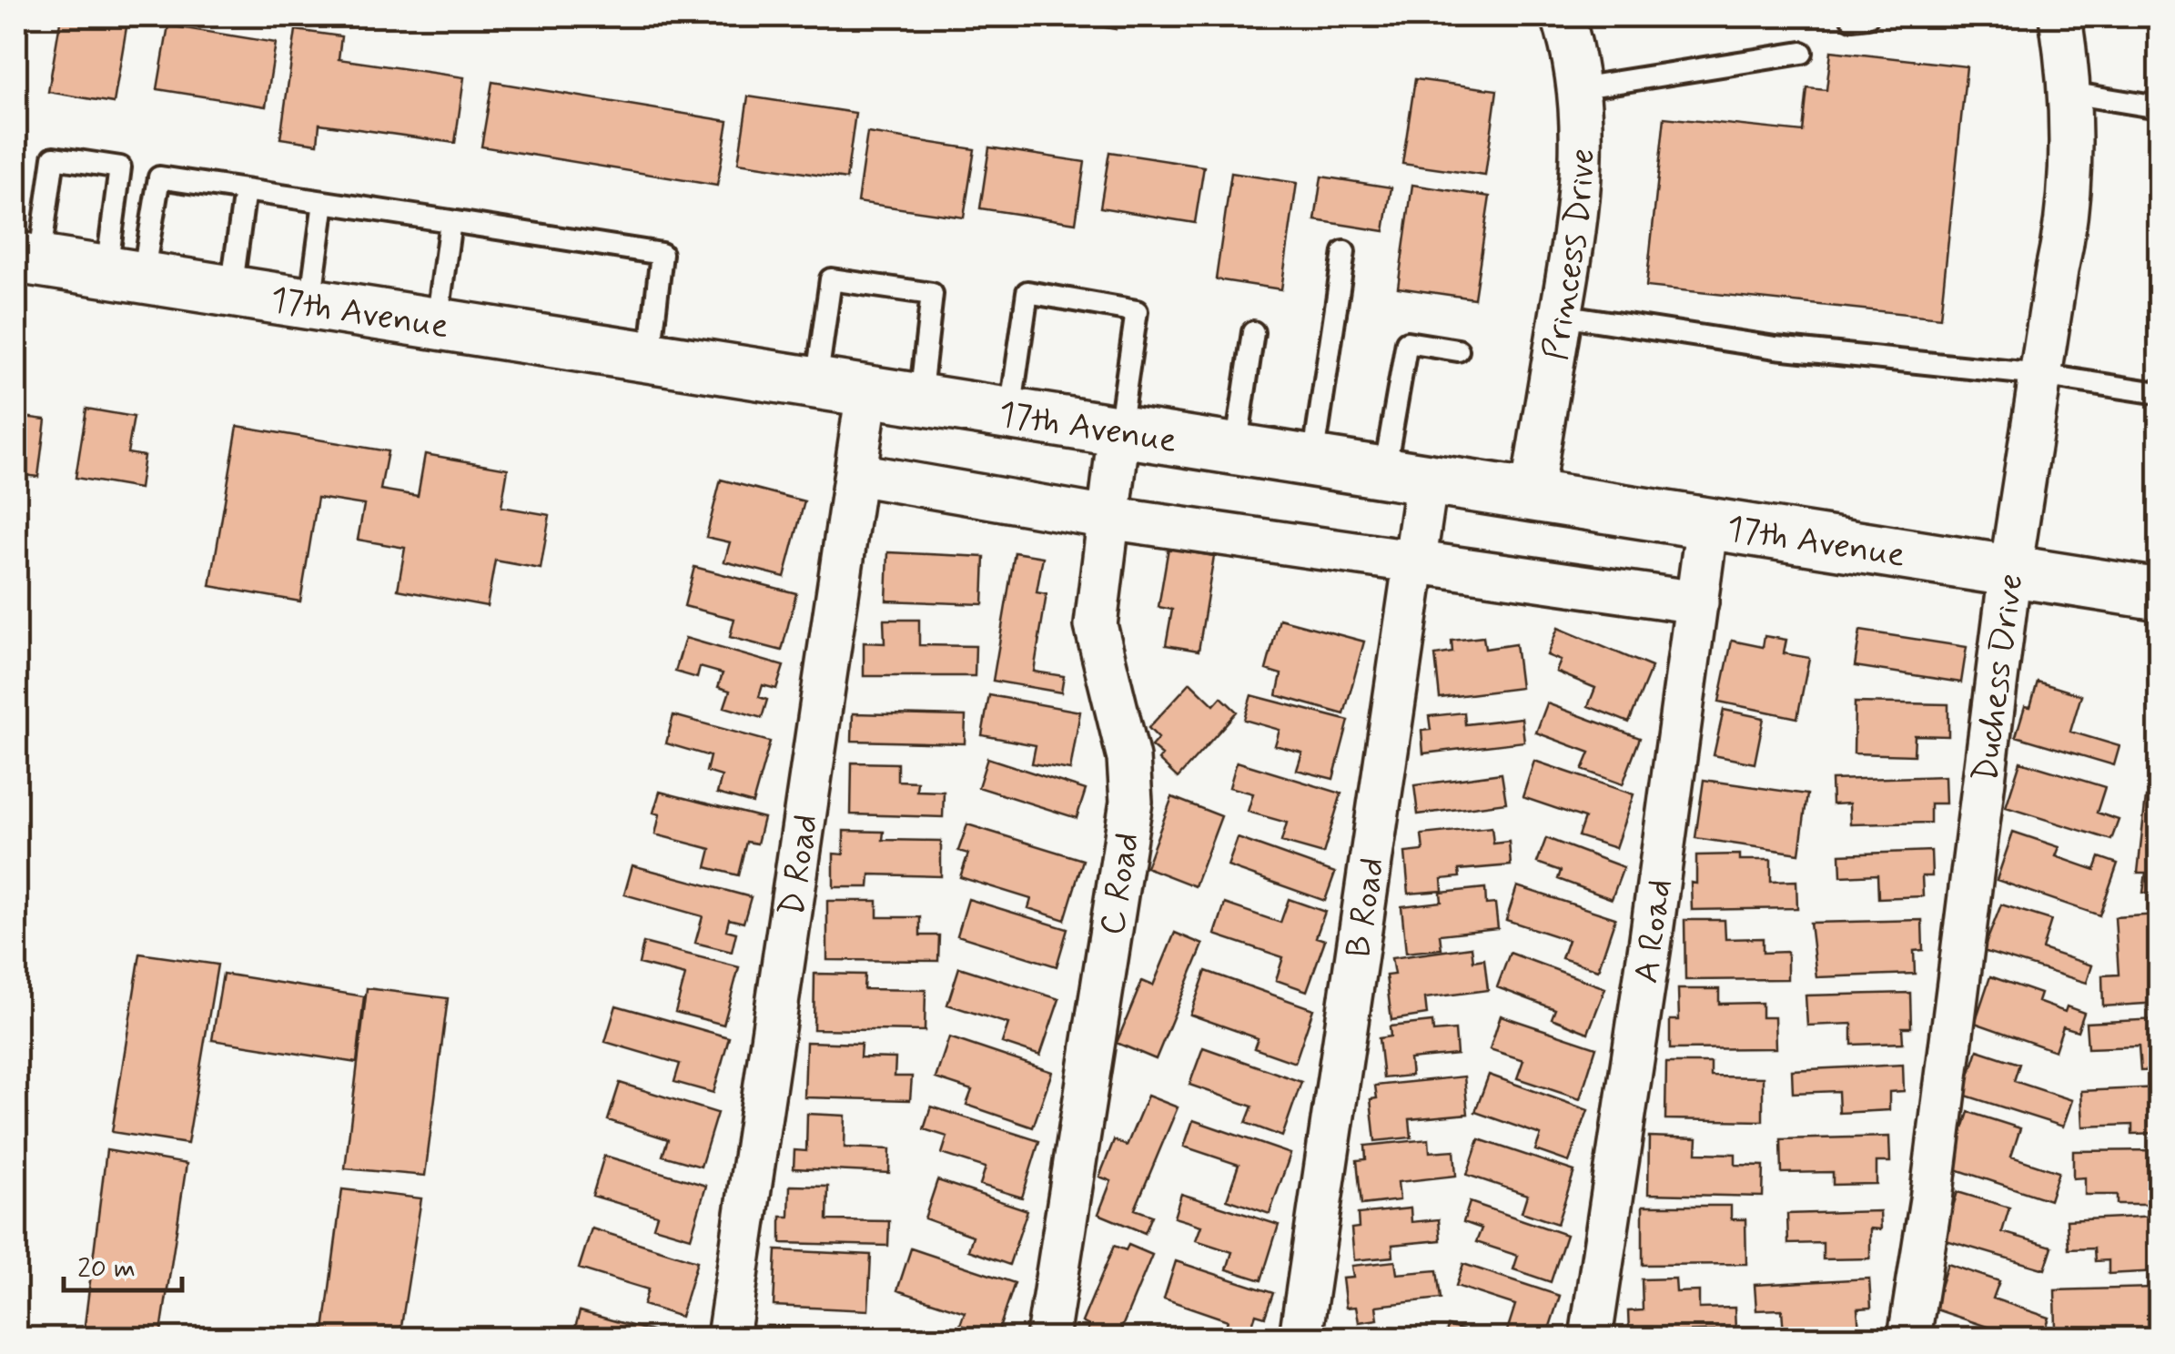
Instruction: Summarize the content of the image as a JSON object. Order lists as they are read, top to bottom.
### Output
{
  "streets": {
    "main road": ["17th Avenue"],
    "street": [
      "Princess Drive",
      "Duchess Drive",
      "D Road",
      "C Road",
      "B Road",
      "A Road"
    ]
  },
  "crossings": [
    ["Princess Drive", "17th Avenue"],
    ["17th Avenue", "Duchess Drive"],
    ["17th Avenue", "D Road"],
    ["17th Avenue", "C Road"],
    ["17th Avenue", "B Road"],
    ["17th Avenue", "A Road"]
  ],
  "scale_bar": "20 m"
}
